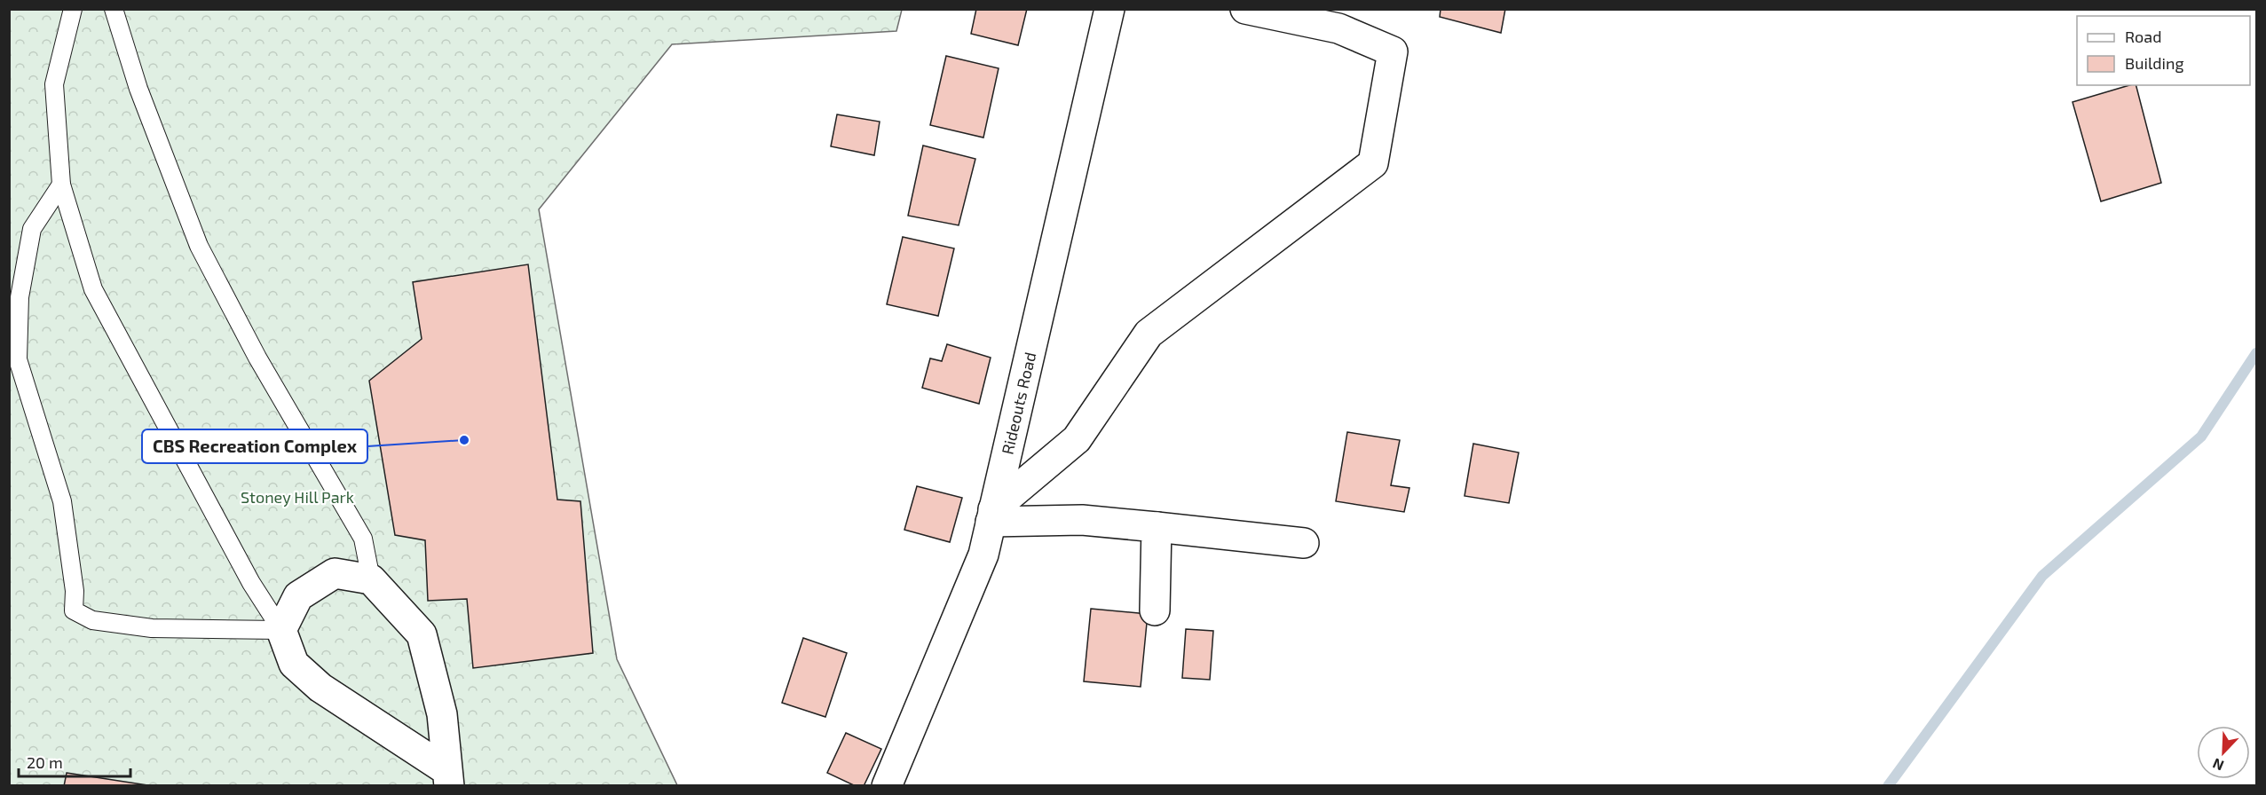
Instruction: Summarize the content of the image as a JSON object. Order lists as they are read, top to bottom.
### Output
{
  "streets": {
    "street": ["Rideouts Road"]
  },
  "parks": ["Stoney Hill Park"],
  "places": ["CBS Recreation Complex"],
  "legend": ["Road", "Building"],
  "scale_bar": "20 m",
  "north": "bottom left"
}
